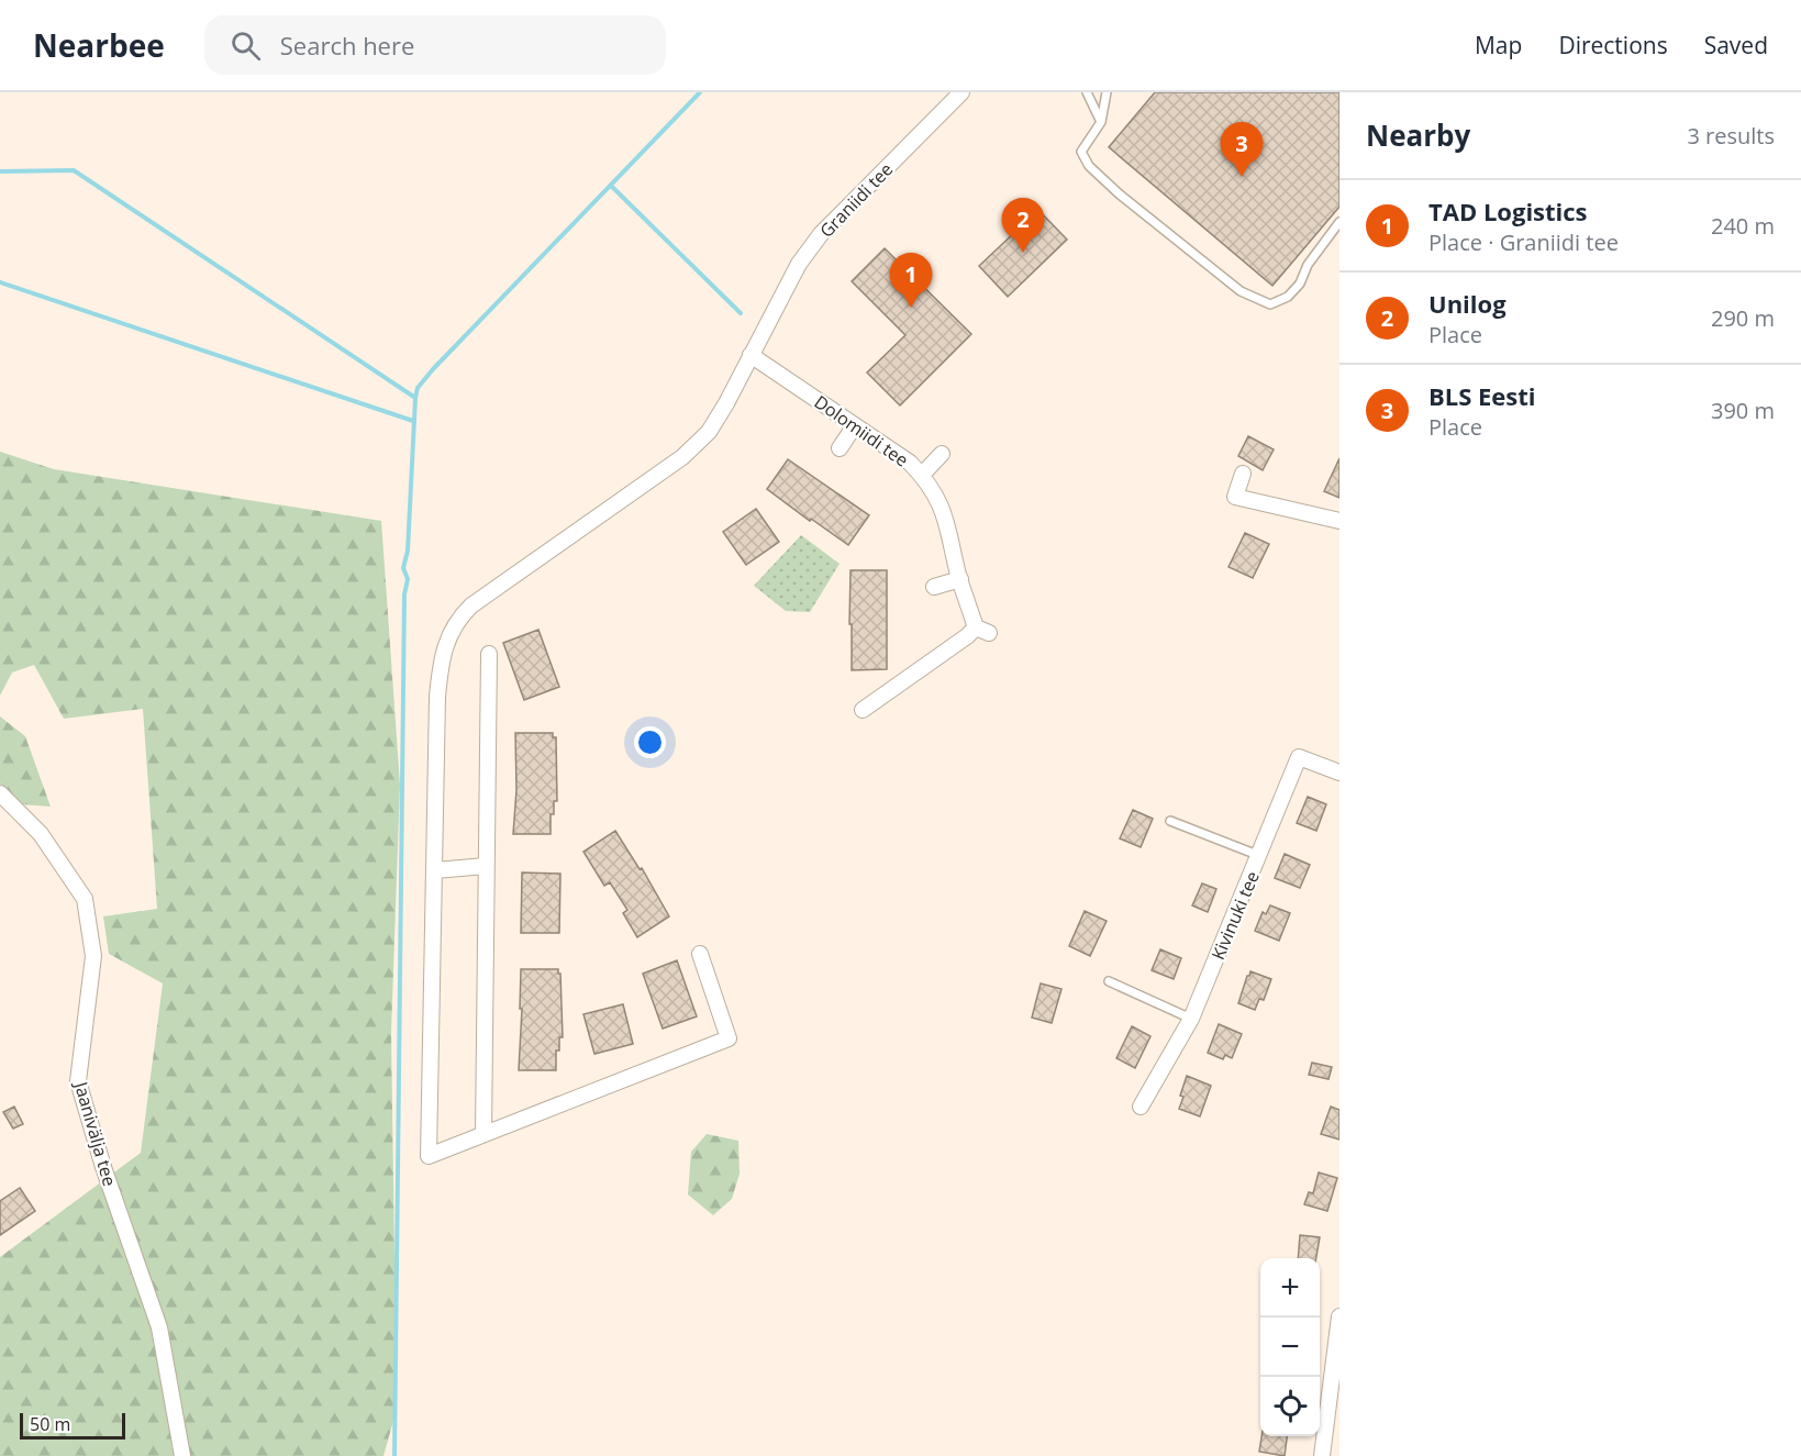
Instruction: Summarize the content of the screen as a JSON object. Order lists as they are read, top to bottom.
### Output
{
  "streets": {
    "street": [
      "Graniidi tee",
      "Dolomiidi tee",
      "Kivinuki tee",
      "Jaanivälja tee"
    ]
  },
  "crossings": [
    ["Graniidi tee", "Dolomiidi tee"]
  ],
  "scale_bar": "50 m",
  "page": {
    "header": "Nearbee",
    "search": "Search here",
    "nav": ["Map", "Directions", "Saved"],
    "heading": ["Nearby", "3 results"],
    "pins": ["3", "2", "1"],
    "list": [
      {
        "mark": "1",
        "name": "TAD Logistics",
        "note": "Place · Graniidi tee",
        "value": "240 m"
      },
      {
        "mark": "2",
        "name": "Unilog",
        "note": "Place",
        "value": "290 m"
      },
      {
        "mark": "3",
        "name": "BLS Eesti",
        "note": "Place",
        "value": "390 m"
      }
    ],
    "map_buttons": ["+", "−"],
    "scale": "50 m"
  }
}
